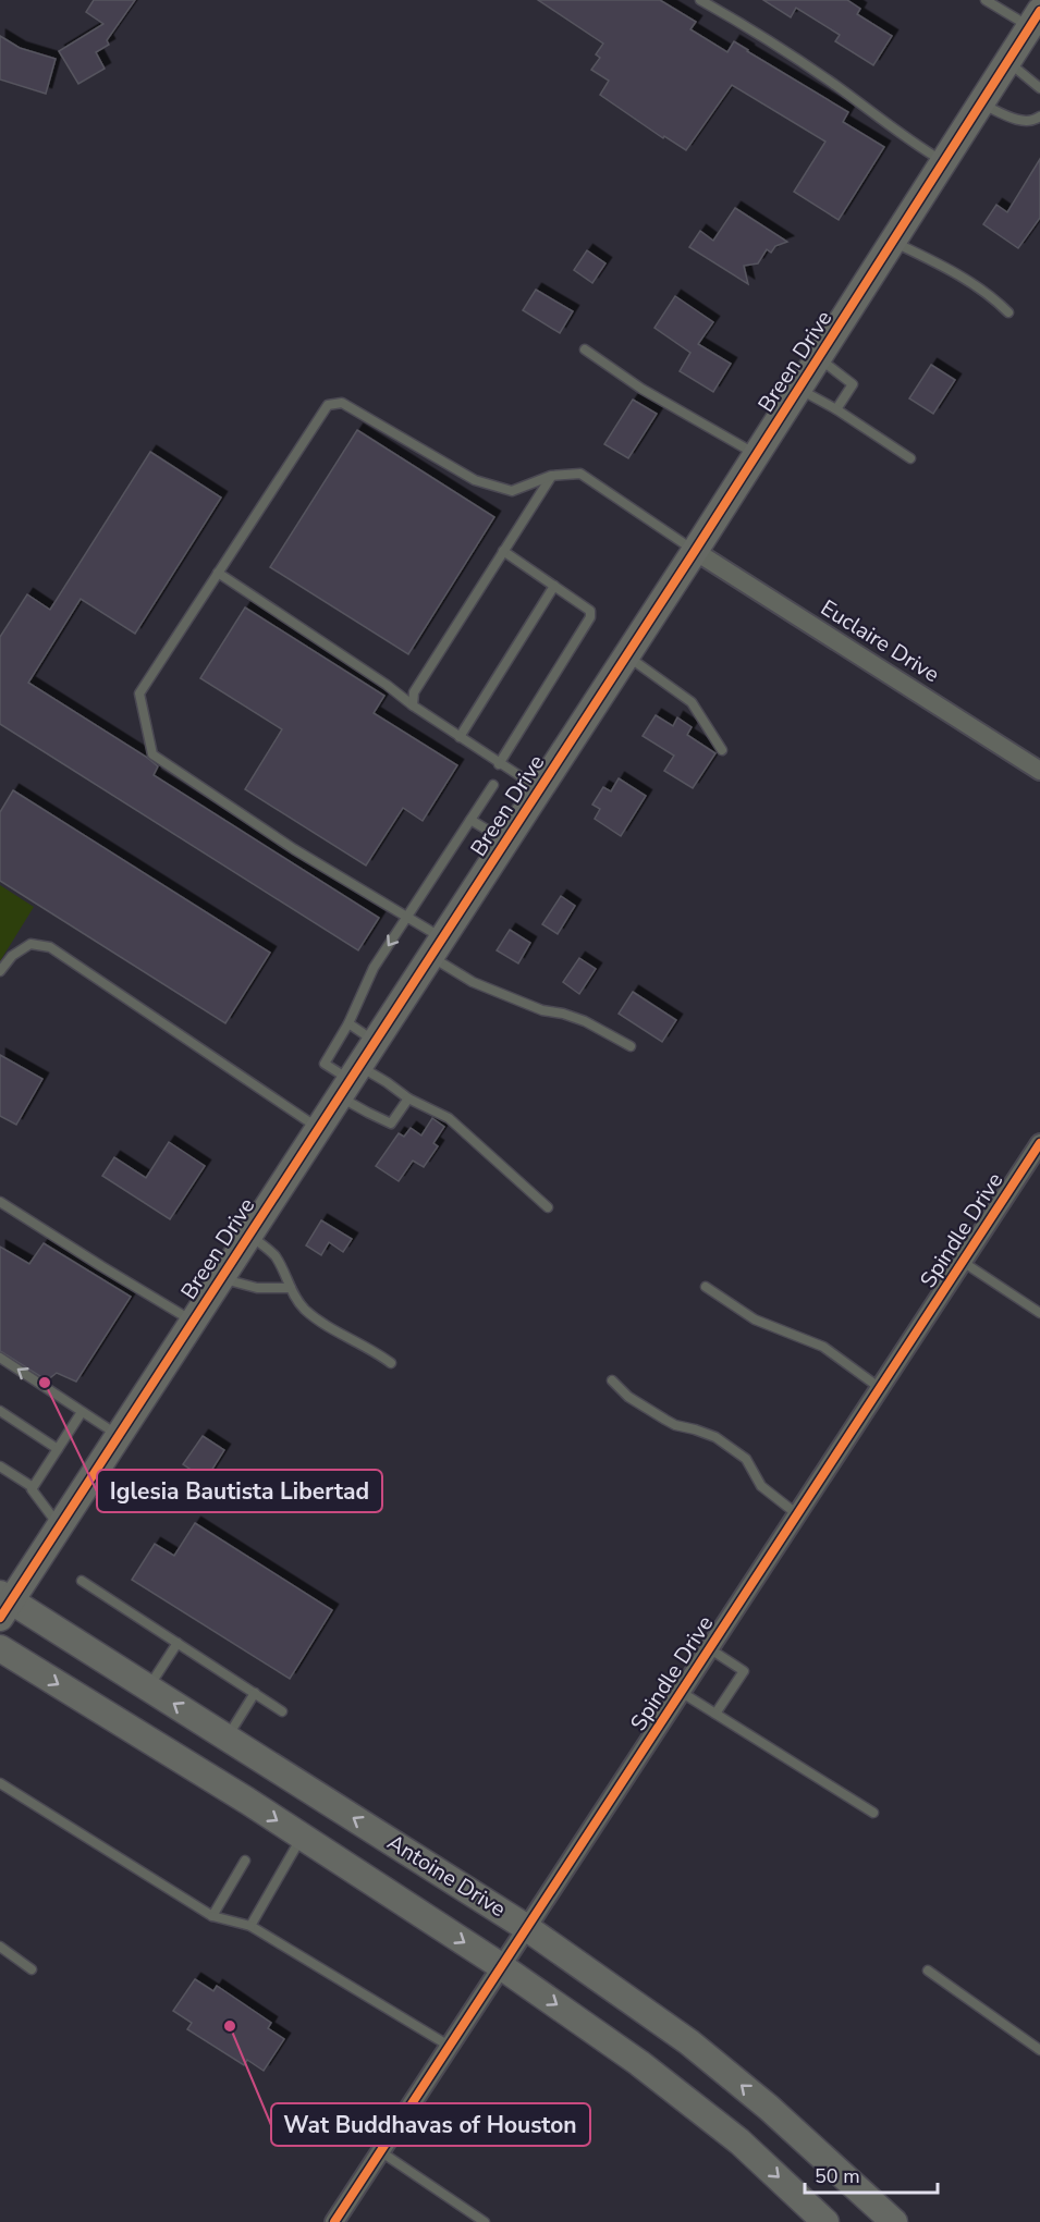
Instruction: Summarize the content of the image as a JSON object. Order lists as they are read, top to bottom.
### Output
{
  "streets": {
    "main road": ["Breen Drive", "Antoine Drive"],
    "street": ["Euclaire Drive", "Spindle Drive"]
  },
  "crossings": [
    ["Breen Drive", "Euclaire Drive"],
    ["Breen Drive", "Antoine Drive"],
    ["Spindle Drive", "Antoine Drive"]
  ],
  "places": ["Iglesia Bautista Libertad", "Wat Buddhavas of Houston"],
  "scale_bar": "50 m"
}
